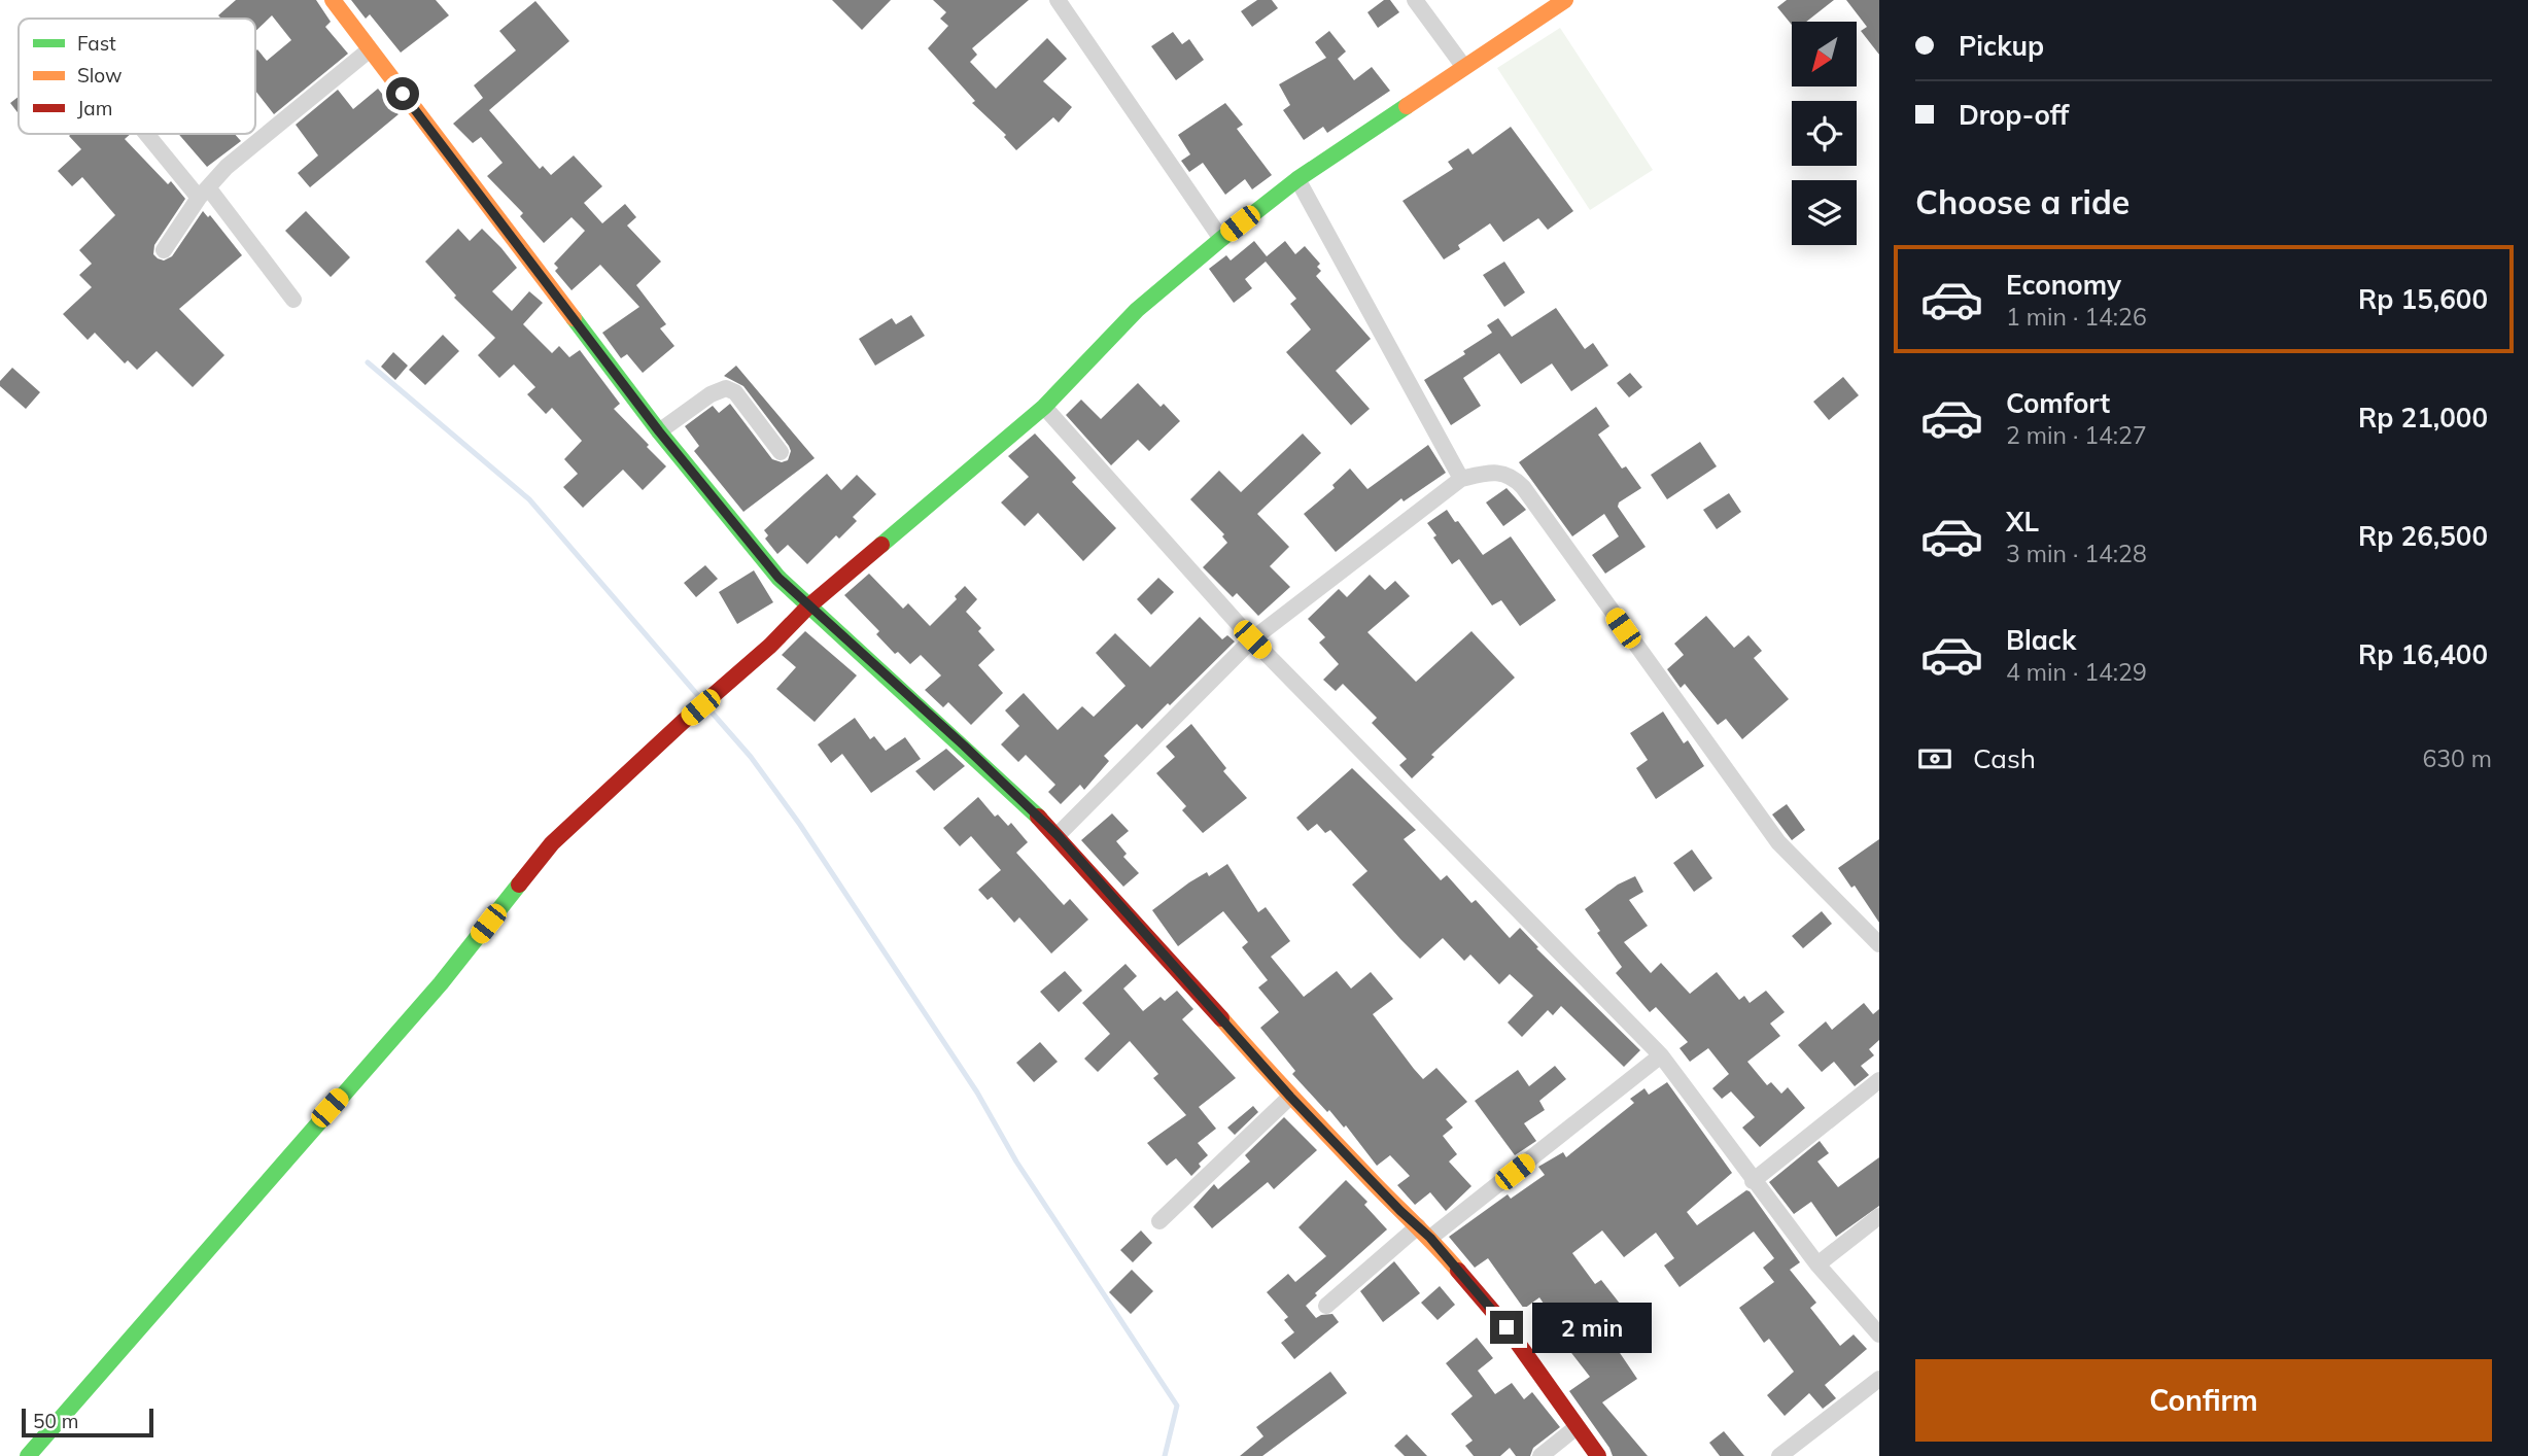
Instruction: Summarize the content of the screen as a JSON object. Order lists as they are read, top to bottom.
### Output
{
  "legend": ["Fast", "Slow", "Jam"],
  "scale_bar": "50 m",
  "north": "bottom left",
  "page": {
    "banner": ["Pickup", "Drop-off"],
    "heading": "Choose a ride",
    "list": [
      {
        "name": "Economy",
        "note": "1 min · 14:26",
        "value": "Rp 15,600"
      },
      {
        "name": "Comfort",
        "note": "2 min · 14:27",
        "value": "Rp 21,000"
      },
      {
        "name": "XL",
        "note": "3 min · 14:28",
        "value": "Rp 26,500"
      },
      {
        "name": "Black",
        "note": "4 min · 14:29",
        "value": "Rp 16,400"
      }
    ],
    "pay": ["Cash", "630 m"],
    "bubble": "2 min",
    "buttons": "Confirm",
    "scale": "50 m"
  }
}
